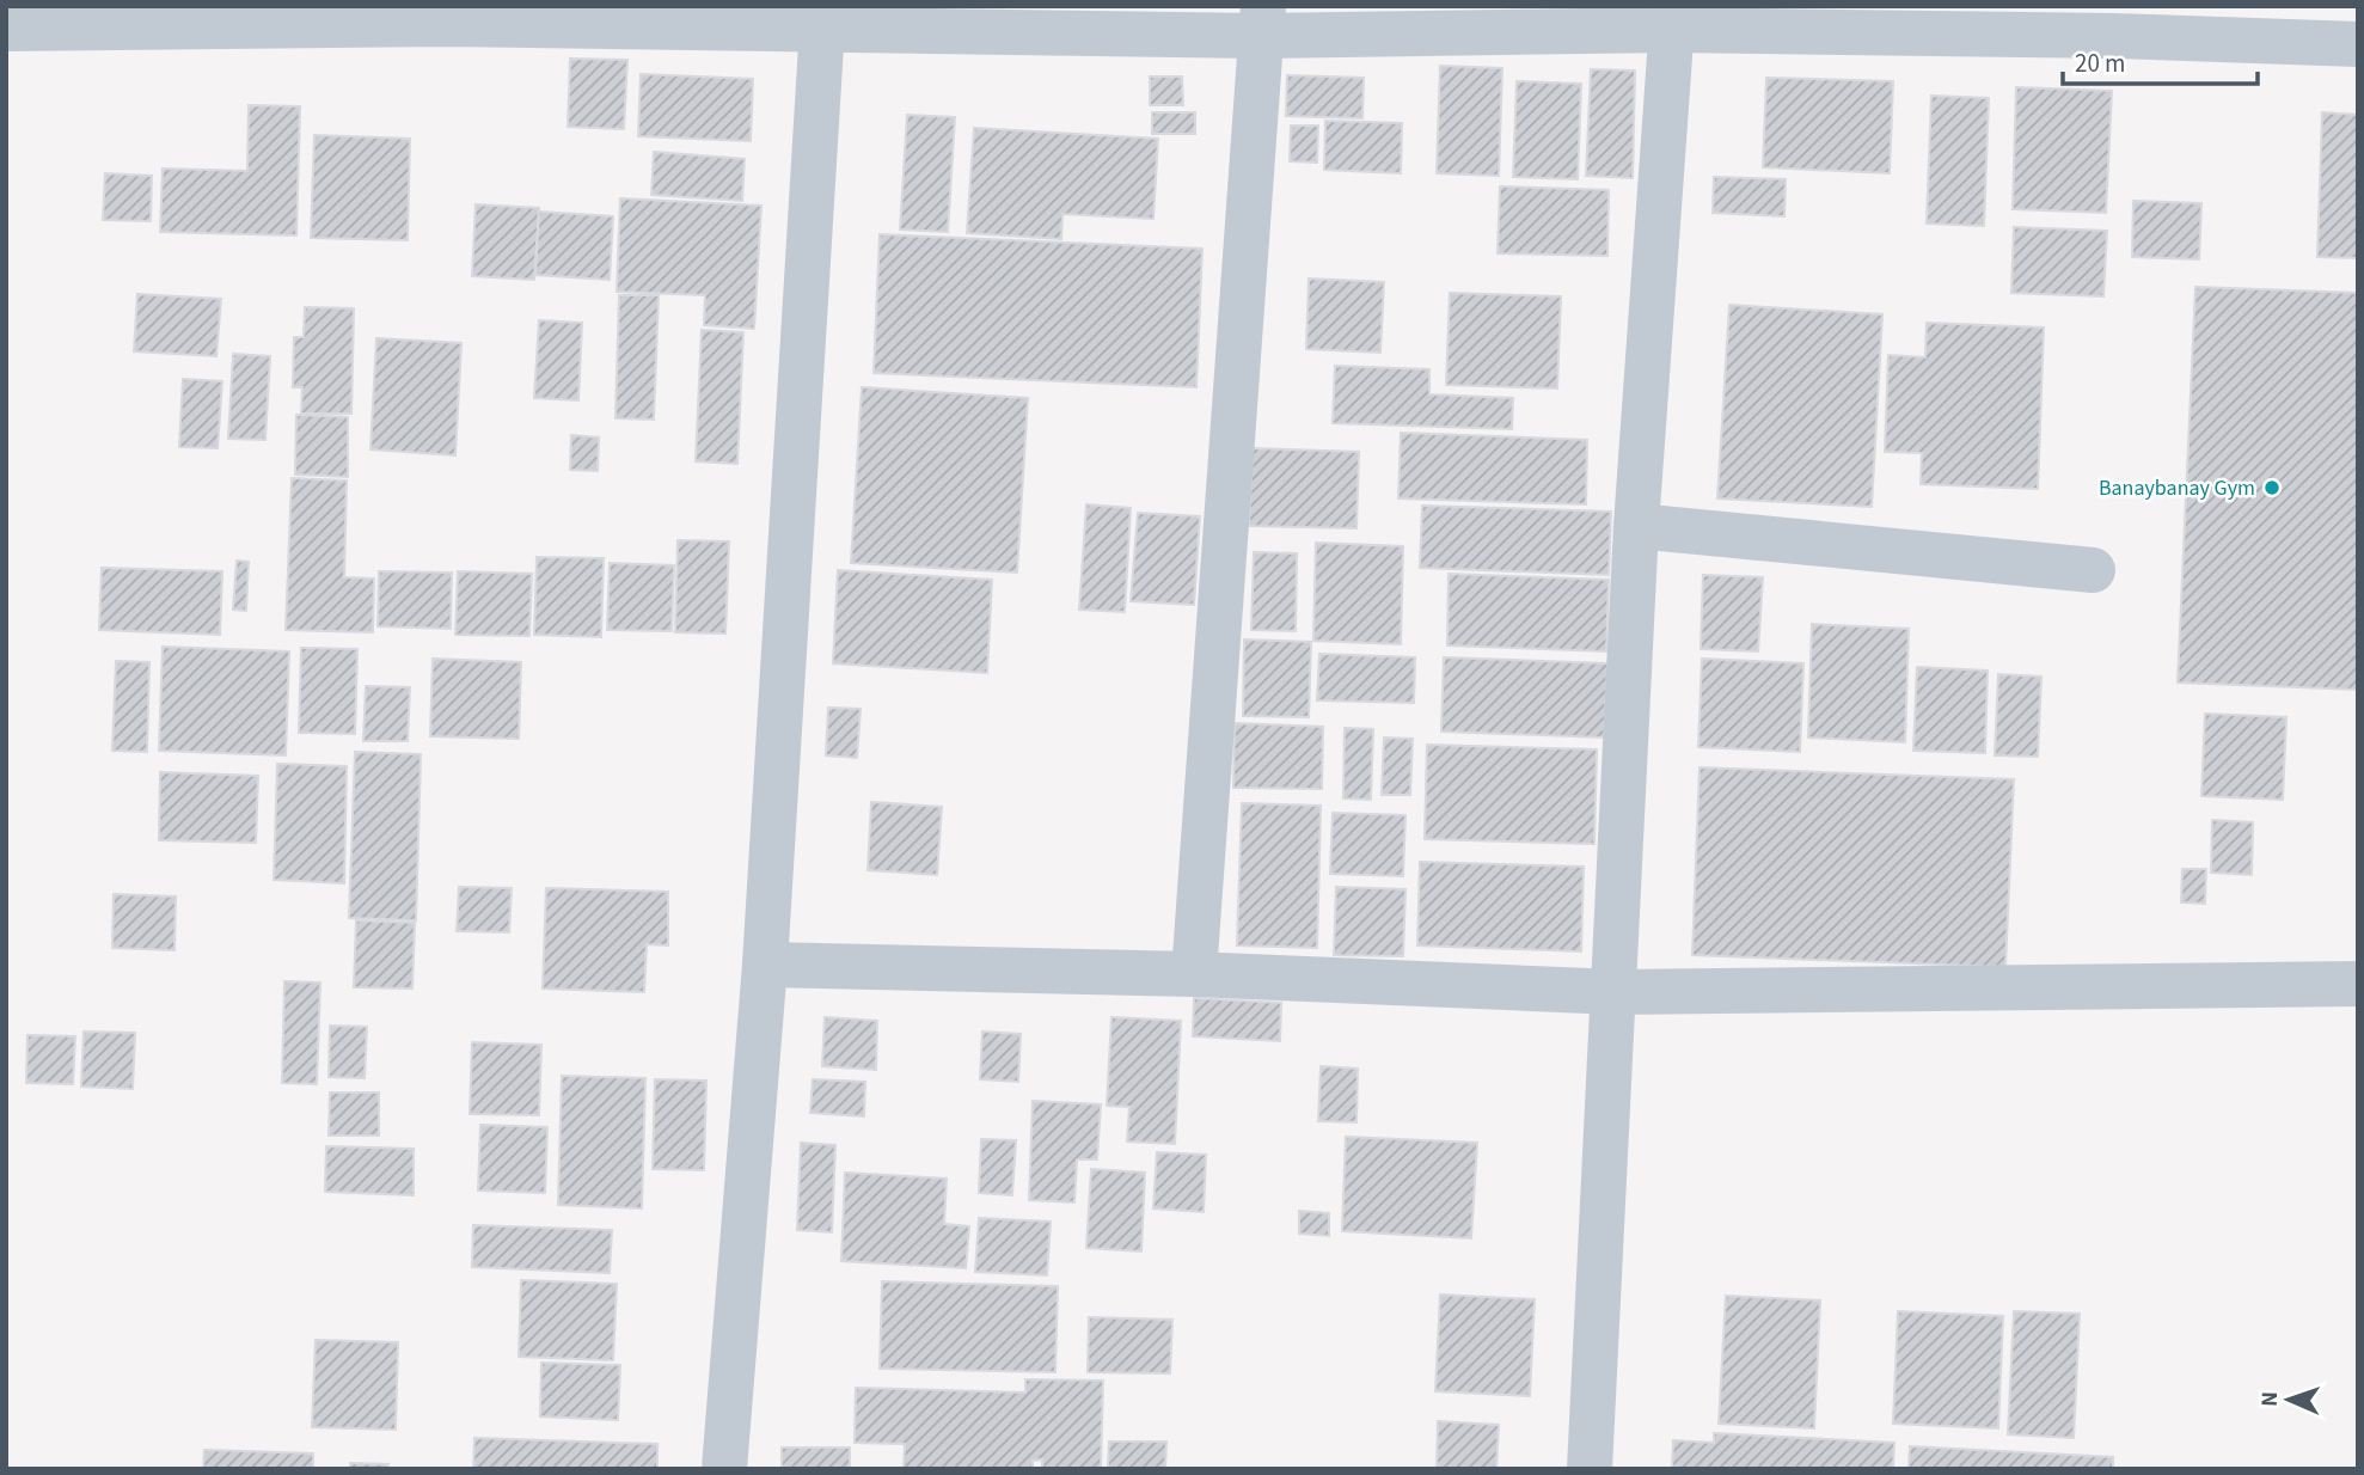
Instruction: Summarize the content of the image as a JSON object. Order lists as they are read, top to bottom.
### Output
{
  "places": ["Banaybanay Gym"],
  "scale_bar": "20 m",
  "north": "left"
}
